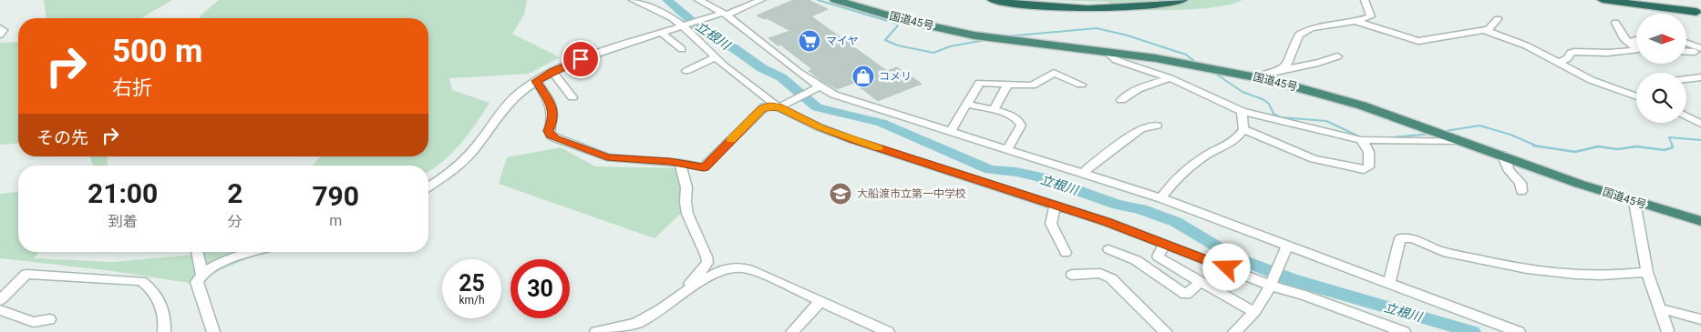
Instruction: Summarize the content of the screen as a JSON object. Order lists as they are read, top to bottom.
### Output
{
  "streets": {
    "highway": ["国道45号"]
  },
  "water": ["立根川"],
  "places": {
    "supermarket": ["マイヤ"],
    "shop": ["コメリ"],
    "school or university": ["大船渡市立第一中学校"]
  },
  "north": "right",
  "page": {
    "turn": ["500 m", "右折"],
    "then": "その先",
    "eta": [
      "21:00",
      "到着",
      "2",
      "分",
      "790",
      "m"
    ],
    "speed": "25 km/h",
    "limit": "30"
  }
}
